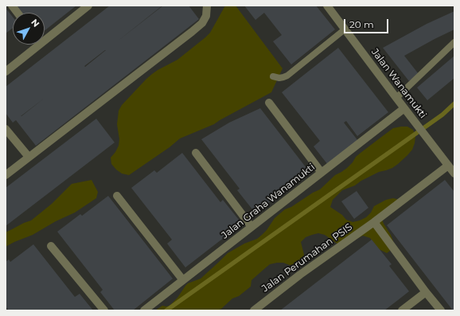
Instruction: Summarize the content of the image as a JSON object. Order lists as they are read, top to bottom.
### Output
{
  "streets": {
    "street": ["Jalan Wanamukti", "Jalan Graha Wanamukti", "Jalan Perumahan PSIS"]
  },
  "crossings": [
    ["Jalan Wanamukti", "Jalan Graha Wanamukti"],
    ["Jalan Wanamukti", "Jalan Perumahan PSIS"]
  ],
  "scale_bar": "20 m",
  "north": "top right"
}
